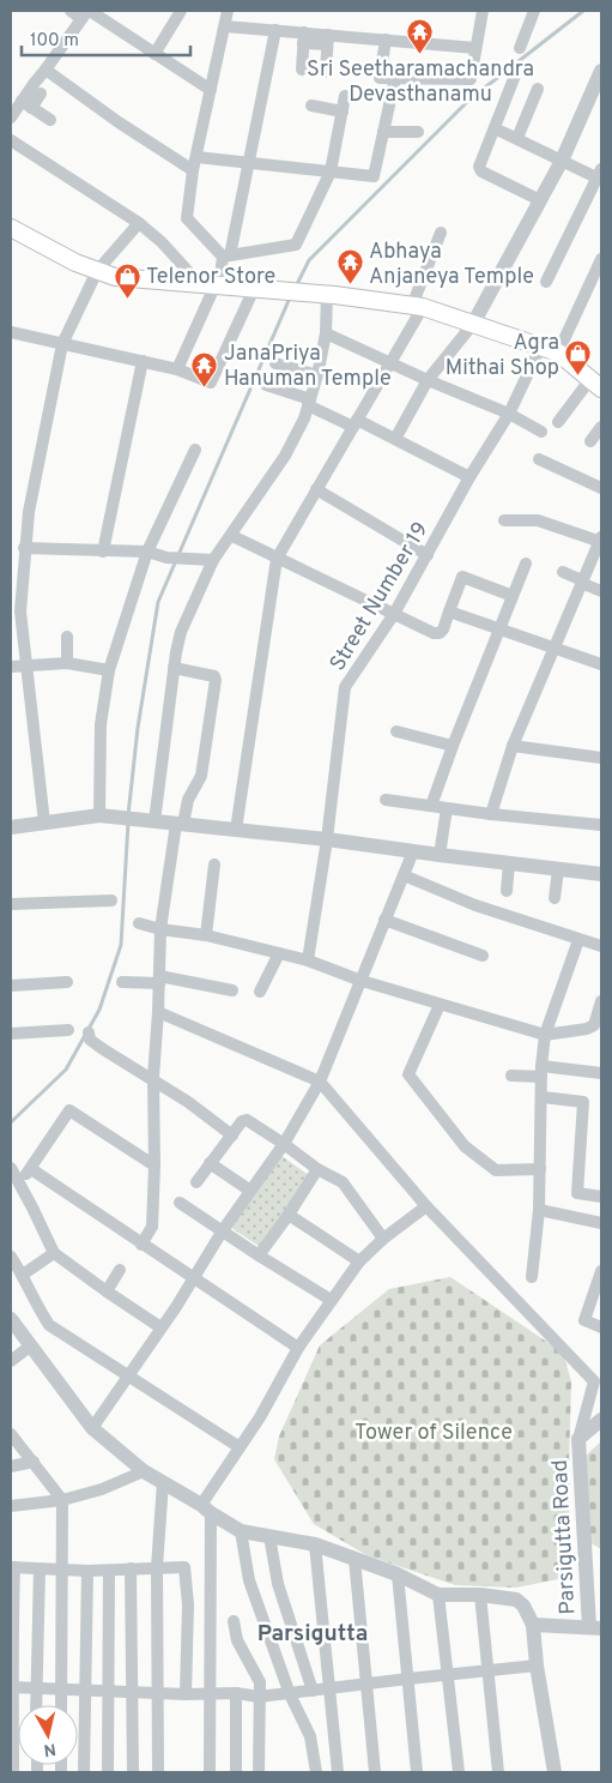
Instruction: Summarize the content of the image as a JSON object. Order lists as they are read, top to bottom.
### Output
{
  "streets": {
    "street": ["Street Number 19", "Parsigutta Road"]
  },
  "districts": ["Parsigutta"],
  "parks": ["Tower of Silence"],
  "places": {
    "temple": ["Sri Seetharamachandra Devasthanamu", "Abhaya Anjaneya Temple", "JanaPriya Hanuman Temple"],
    "shop": ["Telenor Store", "Agra Mithai Shop"]
  },
  "scale_bar": "100 m",
  "north": "bottom"
}
